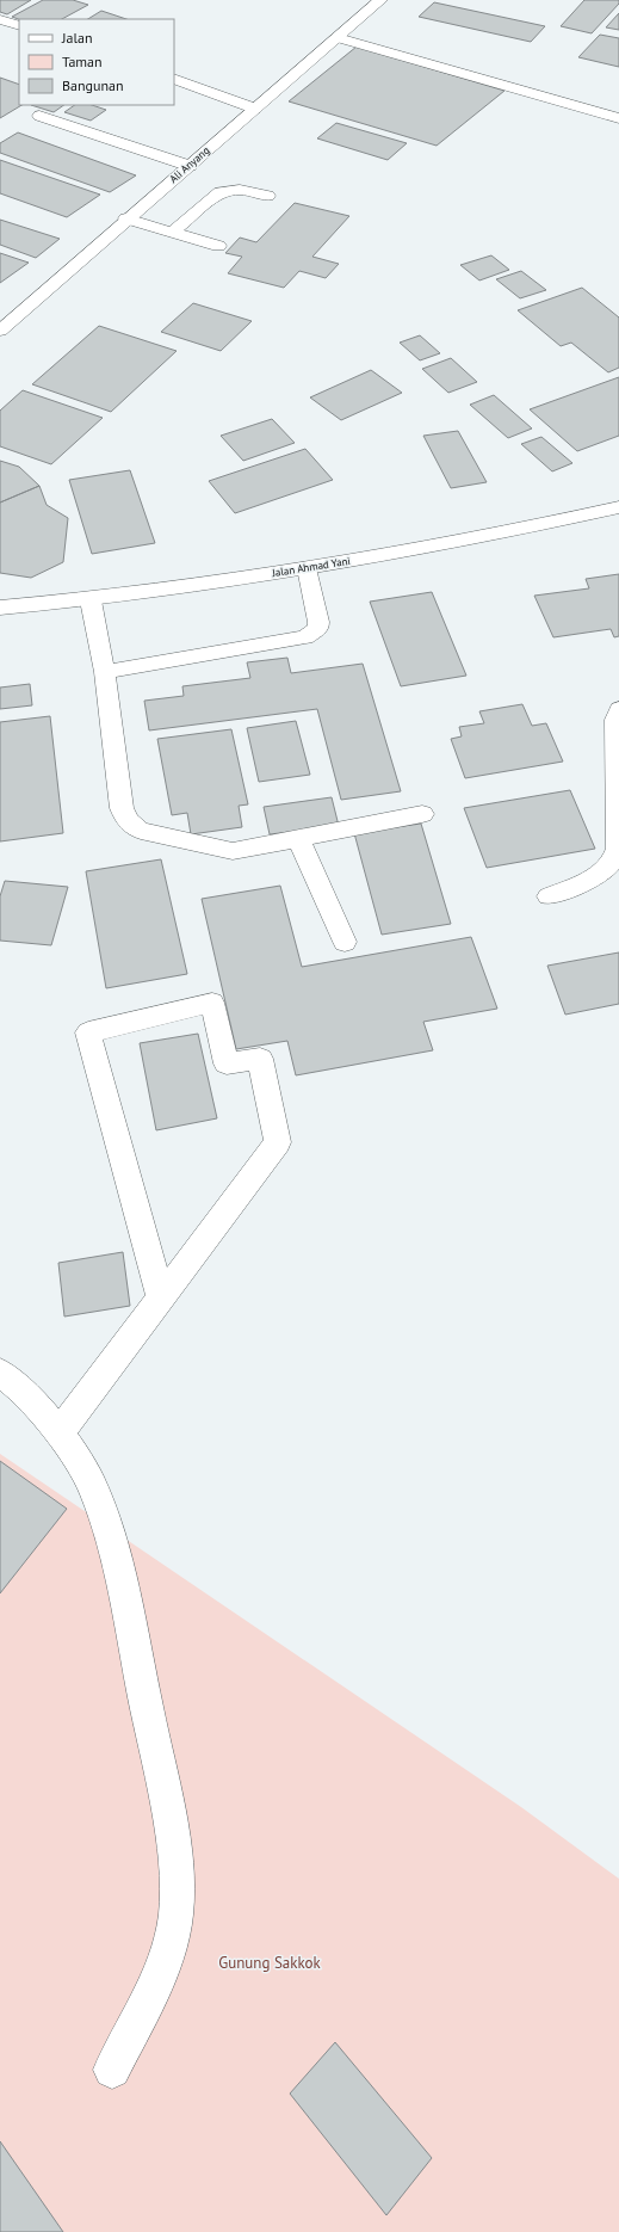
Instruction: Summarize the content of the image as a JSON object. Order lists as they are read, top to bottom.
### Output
{
  "streets": {
    "street": ["Ali Anyang", "Jalan Ahmad Yani"]
  },
  "parks": ["Gunung Sakkok"],
  "legend": ["Jalan", "Taman", "Bangunan"]
}
